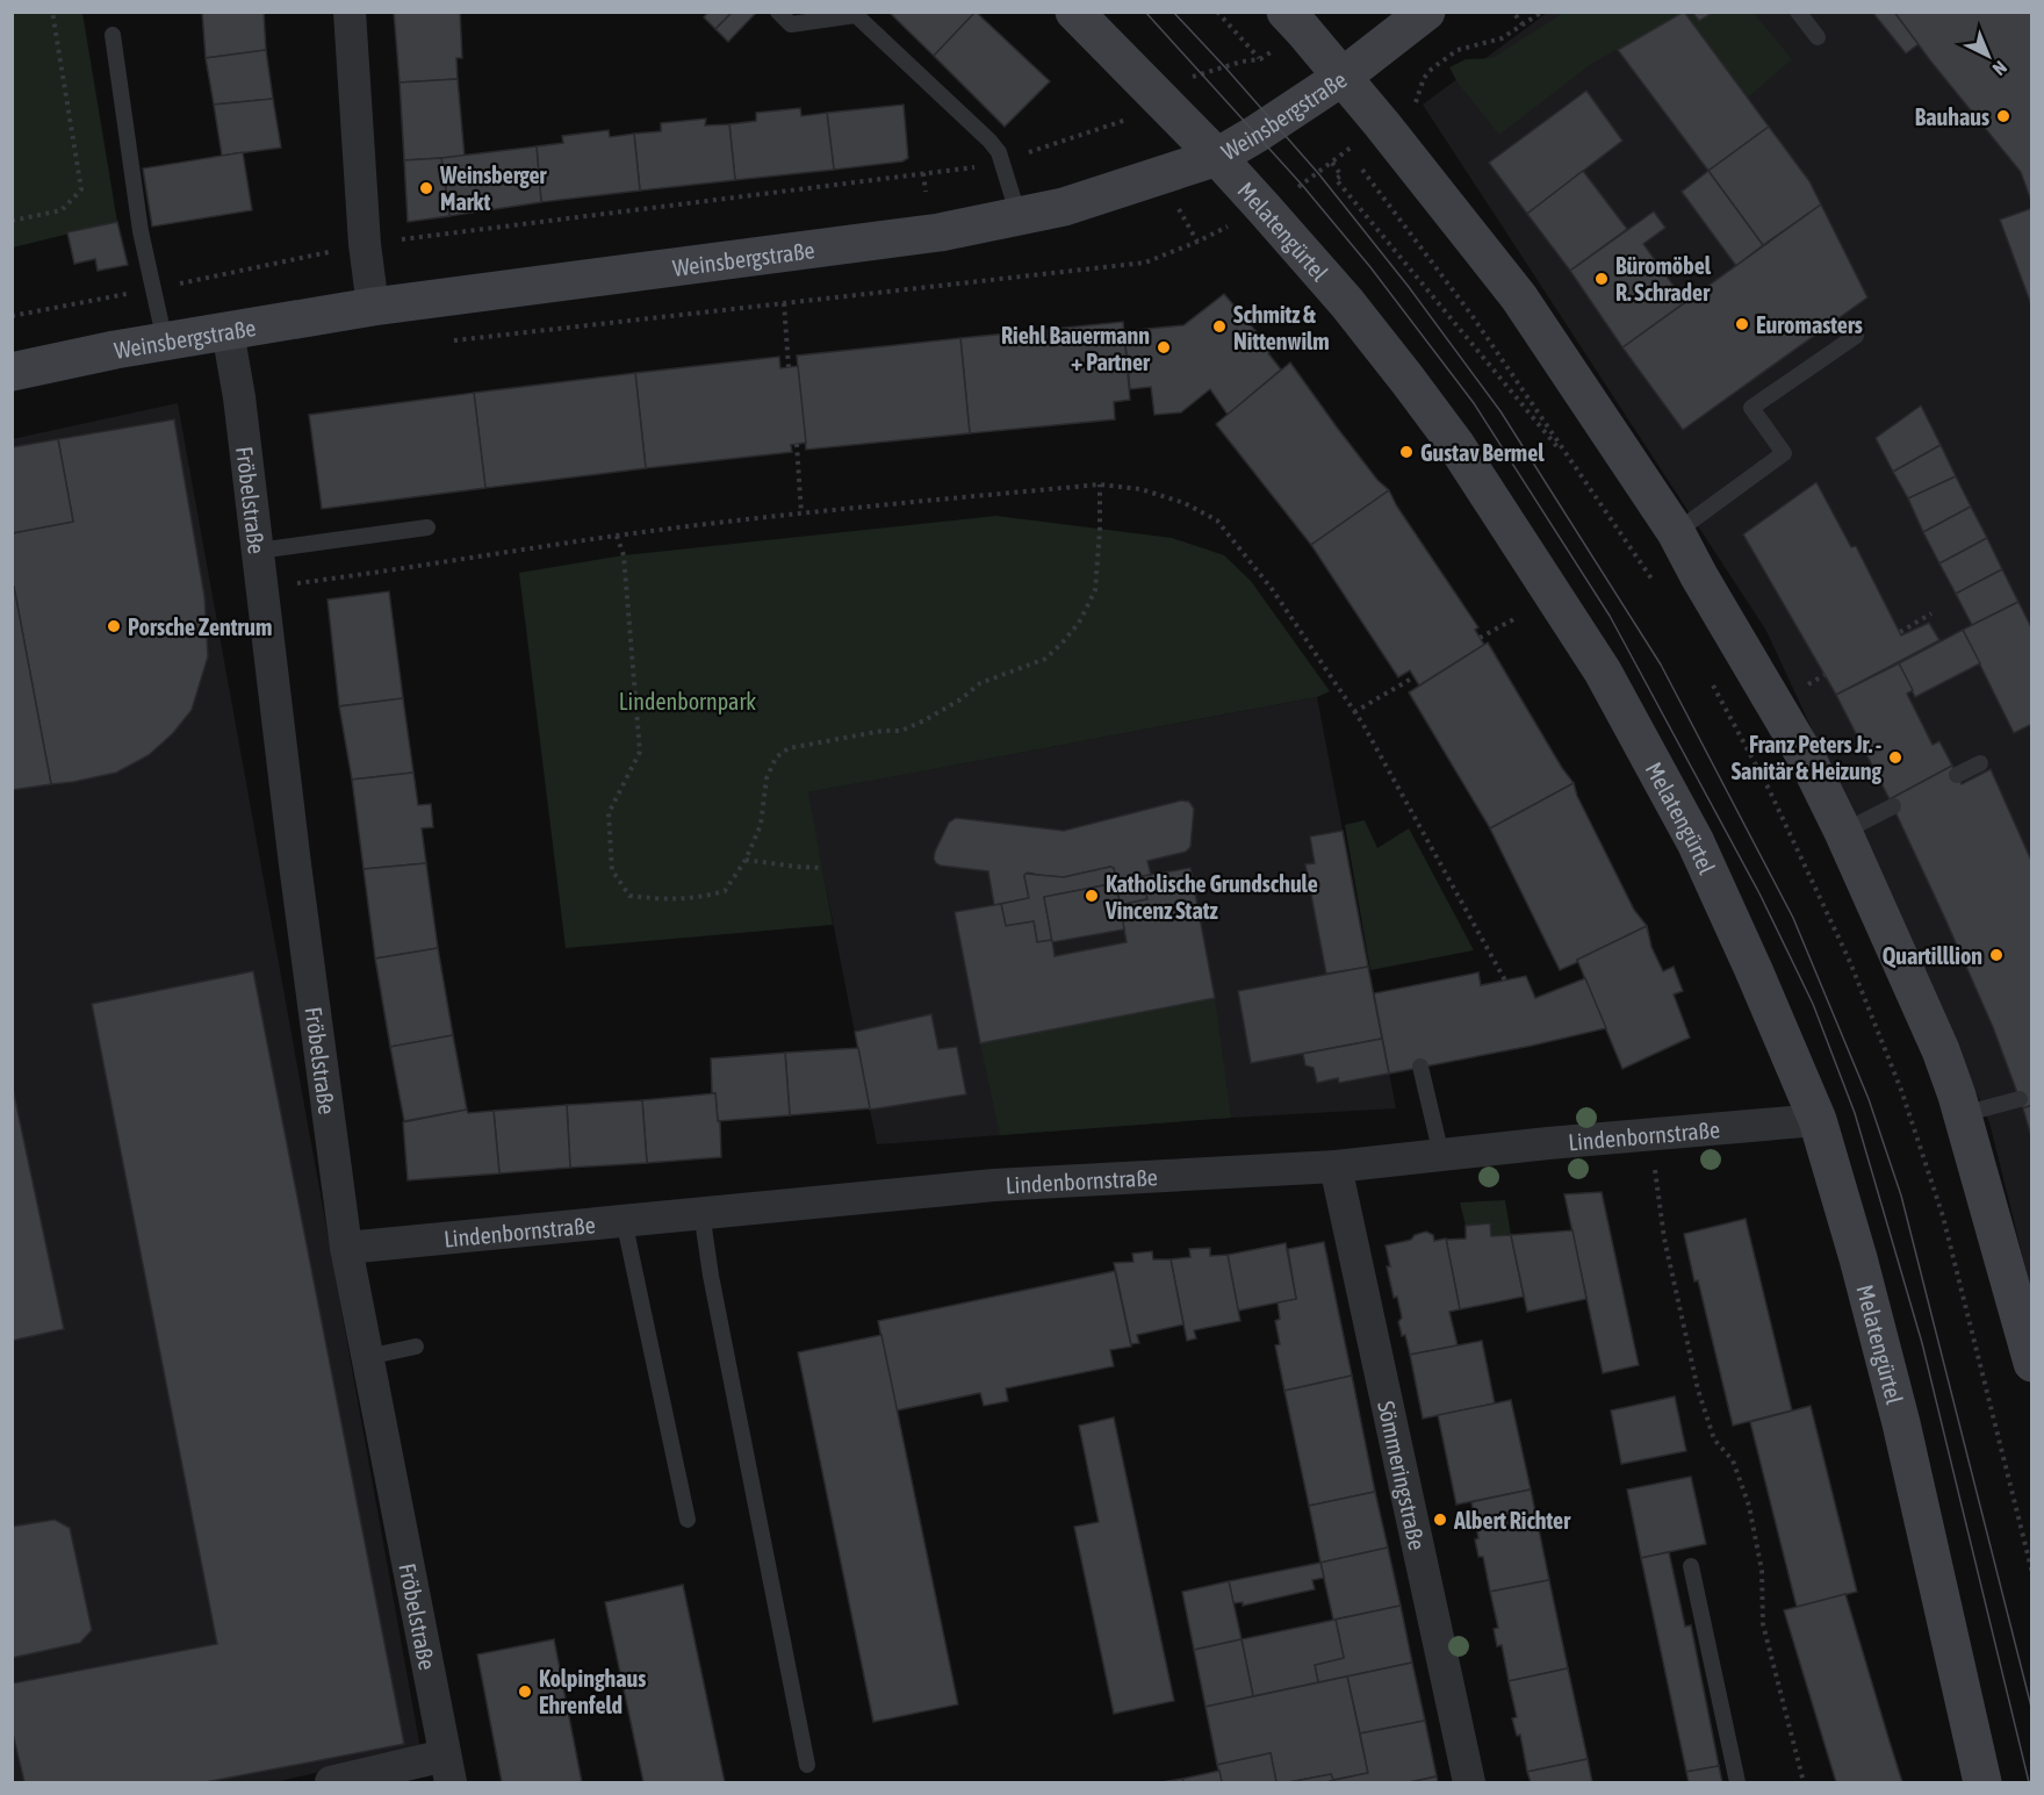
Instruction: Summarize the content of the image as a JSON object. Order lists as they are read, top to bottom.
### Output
{
  "streets": {
    "main road": ["Weinsbergstraße", "Melatengürtel"],
    "street": ["Fröbelstraße", "Lindenbornstraße", "Sömmeringstraße"]
  },
  "crossings": [
    ["Weinsbergstraße", "Melatengürtel"],
    ["Weinsbergstraße", "Fröbelstraße"],
    ["Melatengürtel", "Lindenbornstraße"],
    ["Fröbelstraße", "Lindenbornstraße"],
    ["Lindenbornstraße", "Sömmeringstraße"]
  ],
  "parks": ["Lindenbornpark"],
  "places": [
    "Bauhaus",
    "Weinsberger Markt",
    "Büromöbel R. Schrader",
    "Euromasters",
    "Schmitz & Nittenwilm",
    "Riehl Bauermann + Partner",
    "Gustav Bermel",
    "Porsche Zentrum",
    "Franz Peters Jr. - Sanitär & Heizung",
    "Katholische Grundschule Vincenz Statz",
    "Quartilllion",
    "Albert Richter",
    "Kolpinghaus Ehrenfeld"
  ],
  "north": "bottom right"
}
